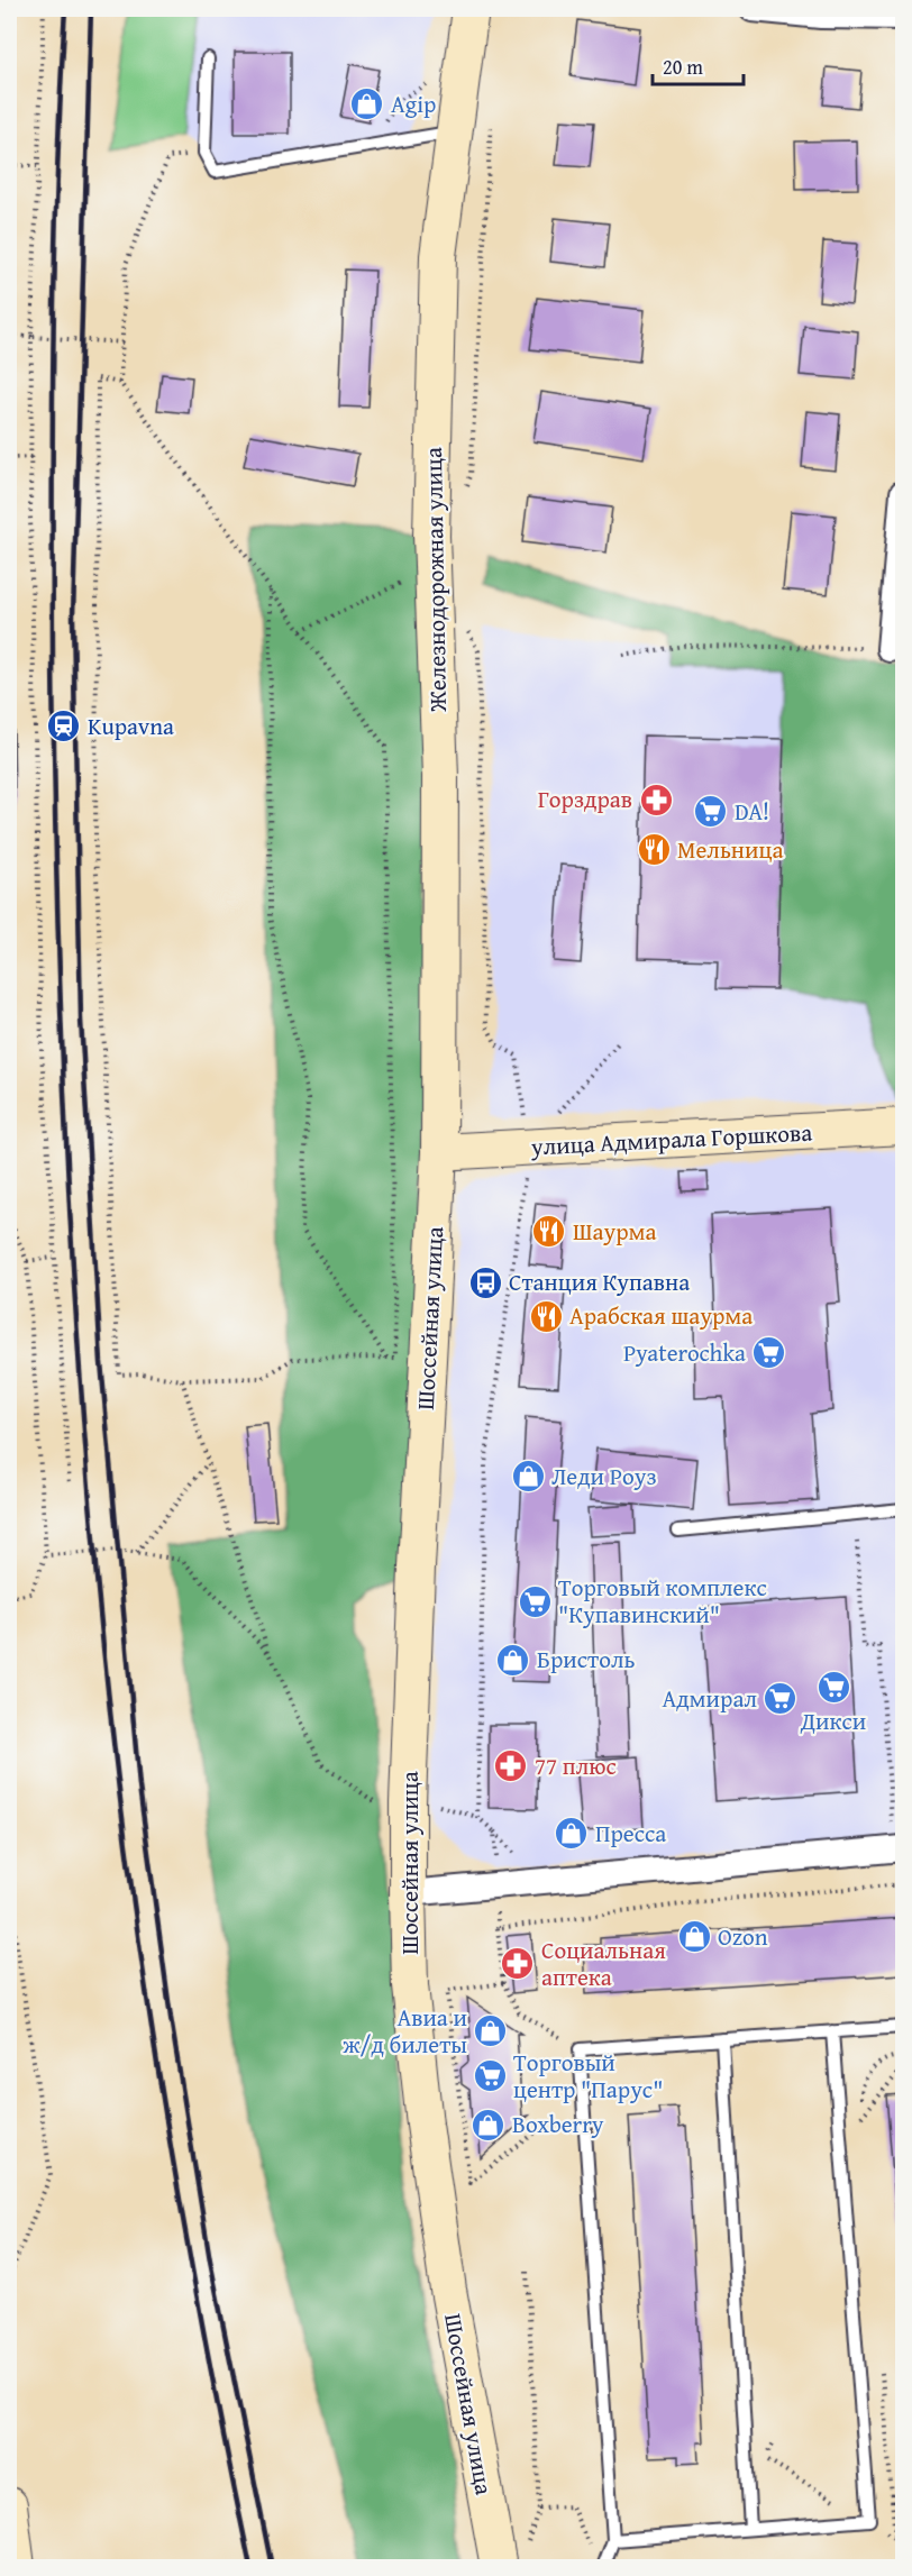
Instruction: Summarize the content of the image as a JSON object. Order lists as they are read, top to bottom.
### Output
{
  "streets": {
    "main road": ["Железнодорожная улица", "улица Адмирала Горшкова", "Шоссейная улица"]
  },
  "crossings": [
    ["Железнодорожная улица", "улица Адмирала Горшкова"],
    ["Железнодорожная улица", "Шоссейная улица"],
    ["улица Адмирала Горшкова", "Шоссейная улица"]
  ],
  "places": {
    "shop": [
      "Agip",
      "Леди Роуз",
      "Бристоль",
      "Пресса",
      "Ozon",
      "Авиа и ж/д билеты",
      "Boxberry"
    ],
    "station": ["Kupavna"],
    "pharmacy": ["Горздрав", "77 плюс", "Социальная аптека"],
    "supermarket": [
      "DA!",
      "Pyaterochka",
      "Торговый комплекс \"Купавинский\"",
      "Дикси",
      "Адмирал",
      "Торговый центр \"Парус\""
    ],
    "restaurant": ["Мельница", "Шаурма", "Арабская шаурма"],
    "bus stop": ["Станция Купавна"]
  },
  "scale_bar": "20 m"
}
